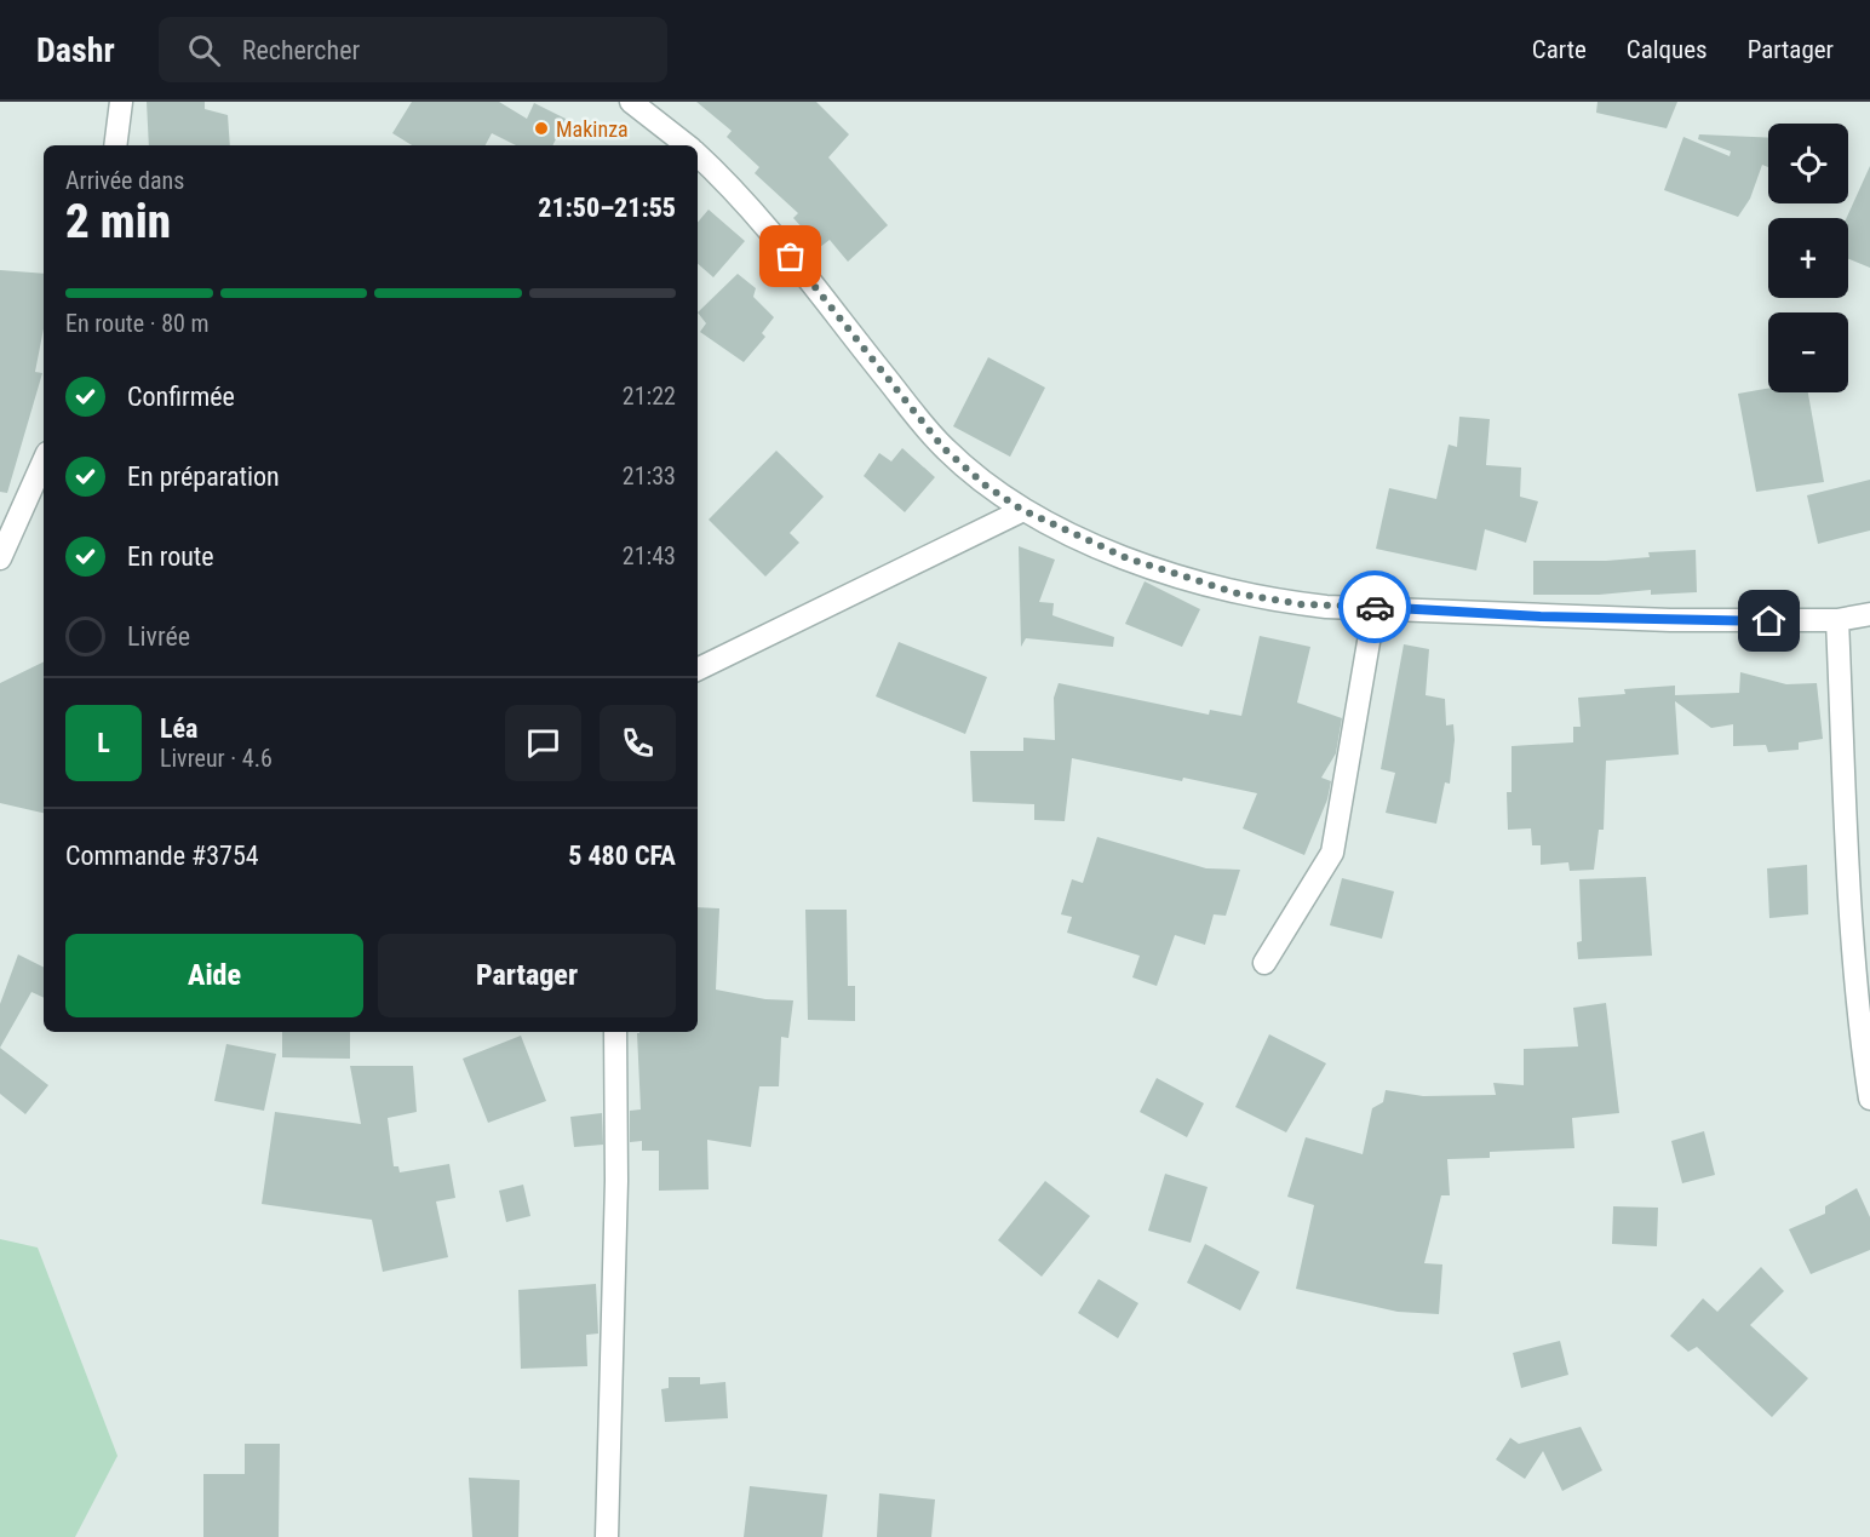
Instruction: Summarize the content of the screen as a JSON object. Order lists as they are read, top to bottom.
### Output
{
  "places": ["Makinza"],
  "page": {
    "header": "Dashr",
    "search": "Rechercher",
    "nav": ["Carte", "Calques", "Partager"],
    "map_buttons": ["+", "−"],
    "heading": ["2 min", "Arrivée dans", "21:50–21:55"],
    "panel": [
      "Léa",
      "Livreur · 4.6",
      "Commande #3754",
      "5 480 CFA"
    ],
    "bar": "En route · 80 m",
    "list": [
      ["Confirmée", "21:22"],
      ["En préparation", "21:33"],
      ["En route", "21:43"],
      "Livrée"
    ],
    "round": "L",
    "buttons": ["Aide", "Partager"]
  }
}
